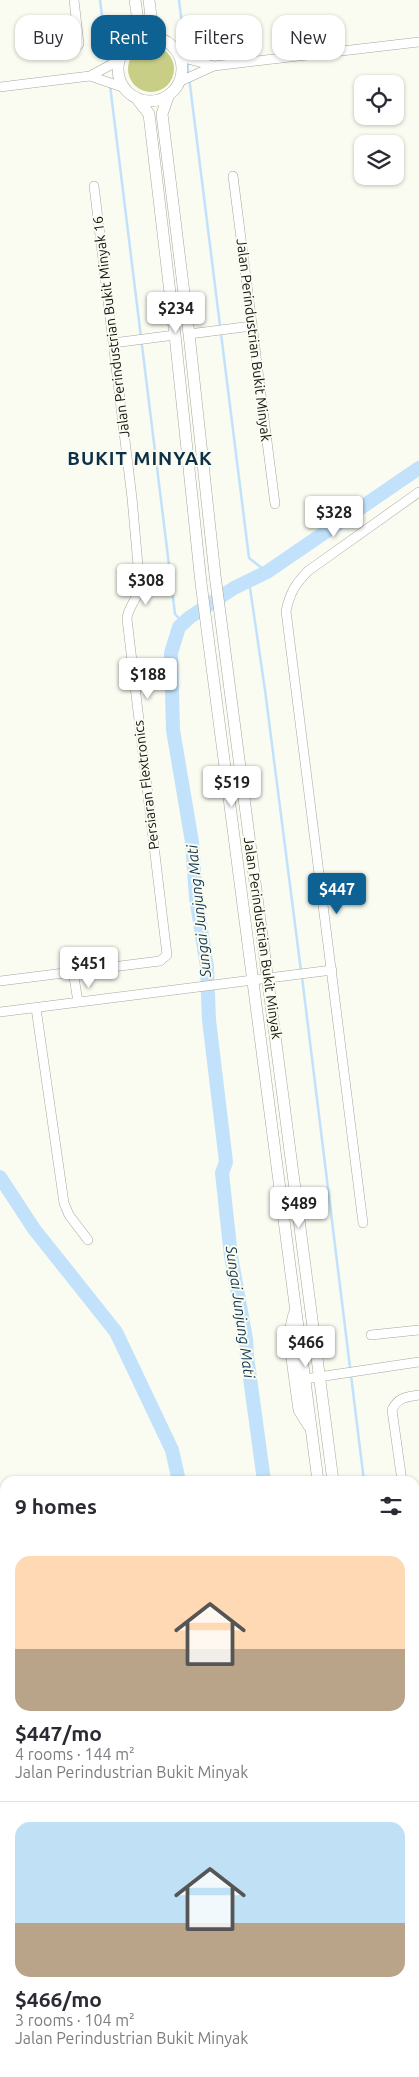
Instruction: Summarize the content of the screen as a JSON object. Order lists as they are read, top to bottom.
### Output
{
  "streets": {
    "main road": ["Jalan Perindustrian Bukit Minyak"],
    "street": ["Jalan Perindustrian Bukit Minyak 16", "Persiaran Flextronics"]
  },
  "crossings": [
    ["Jalan Perindustrian Bukit Minyak 16", "Persiaran Flextronics"]
  ],
  "districts": ["BUKIT MINYAK"],
  "water": ["Sungai Junjung Mati"],
  "page": {
    "chip": [
      "Buy",
      "Rent",
      "Filters",
      "New"
    ],
    "price": [
      "$234",
      "$328",
      "$308",
      "$188",
      "$519",
      "$447",
      "$451",
      "$489",
      "$466"
    ],
    "heading": "9 homes",
    "list": [
      {
        "name": "$447/mo",
        "note": "4 rooms · 144 m² · Jalan Perindustrian Bukit Minyak"
      },
      {
        "name": "$466/mo",
        "note": "3 rooms · 104 m² · Jalan Perindustrian Bukit Minyak"
      }
    ]
  }
}
